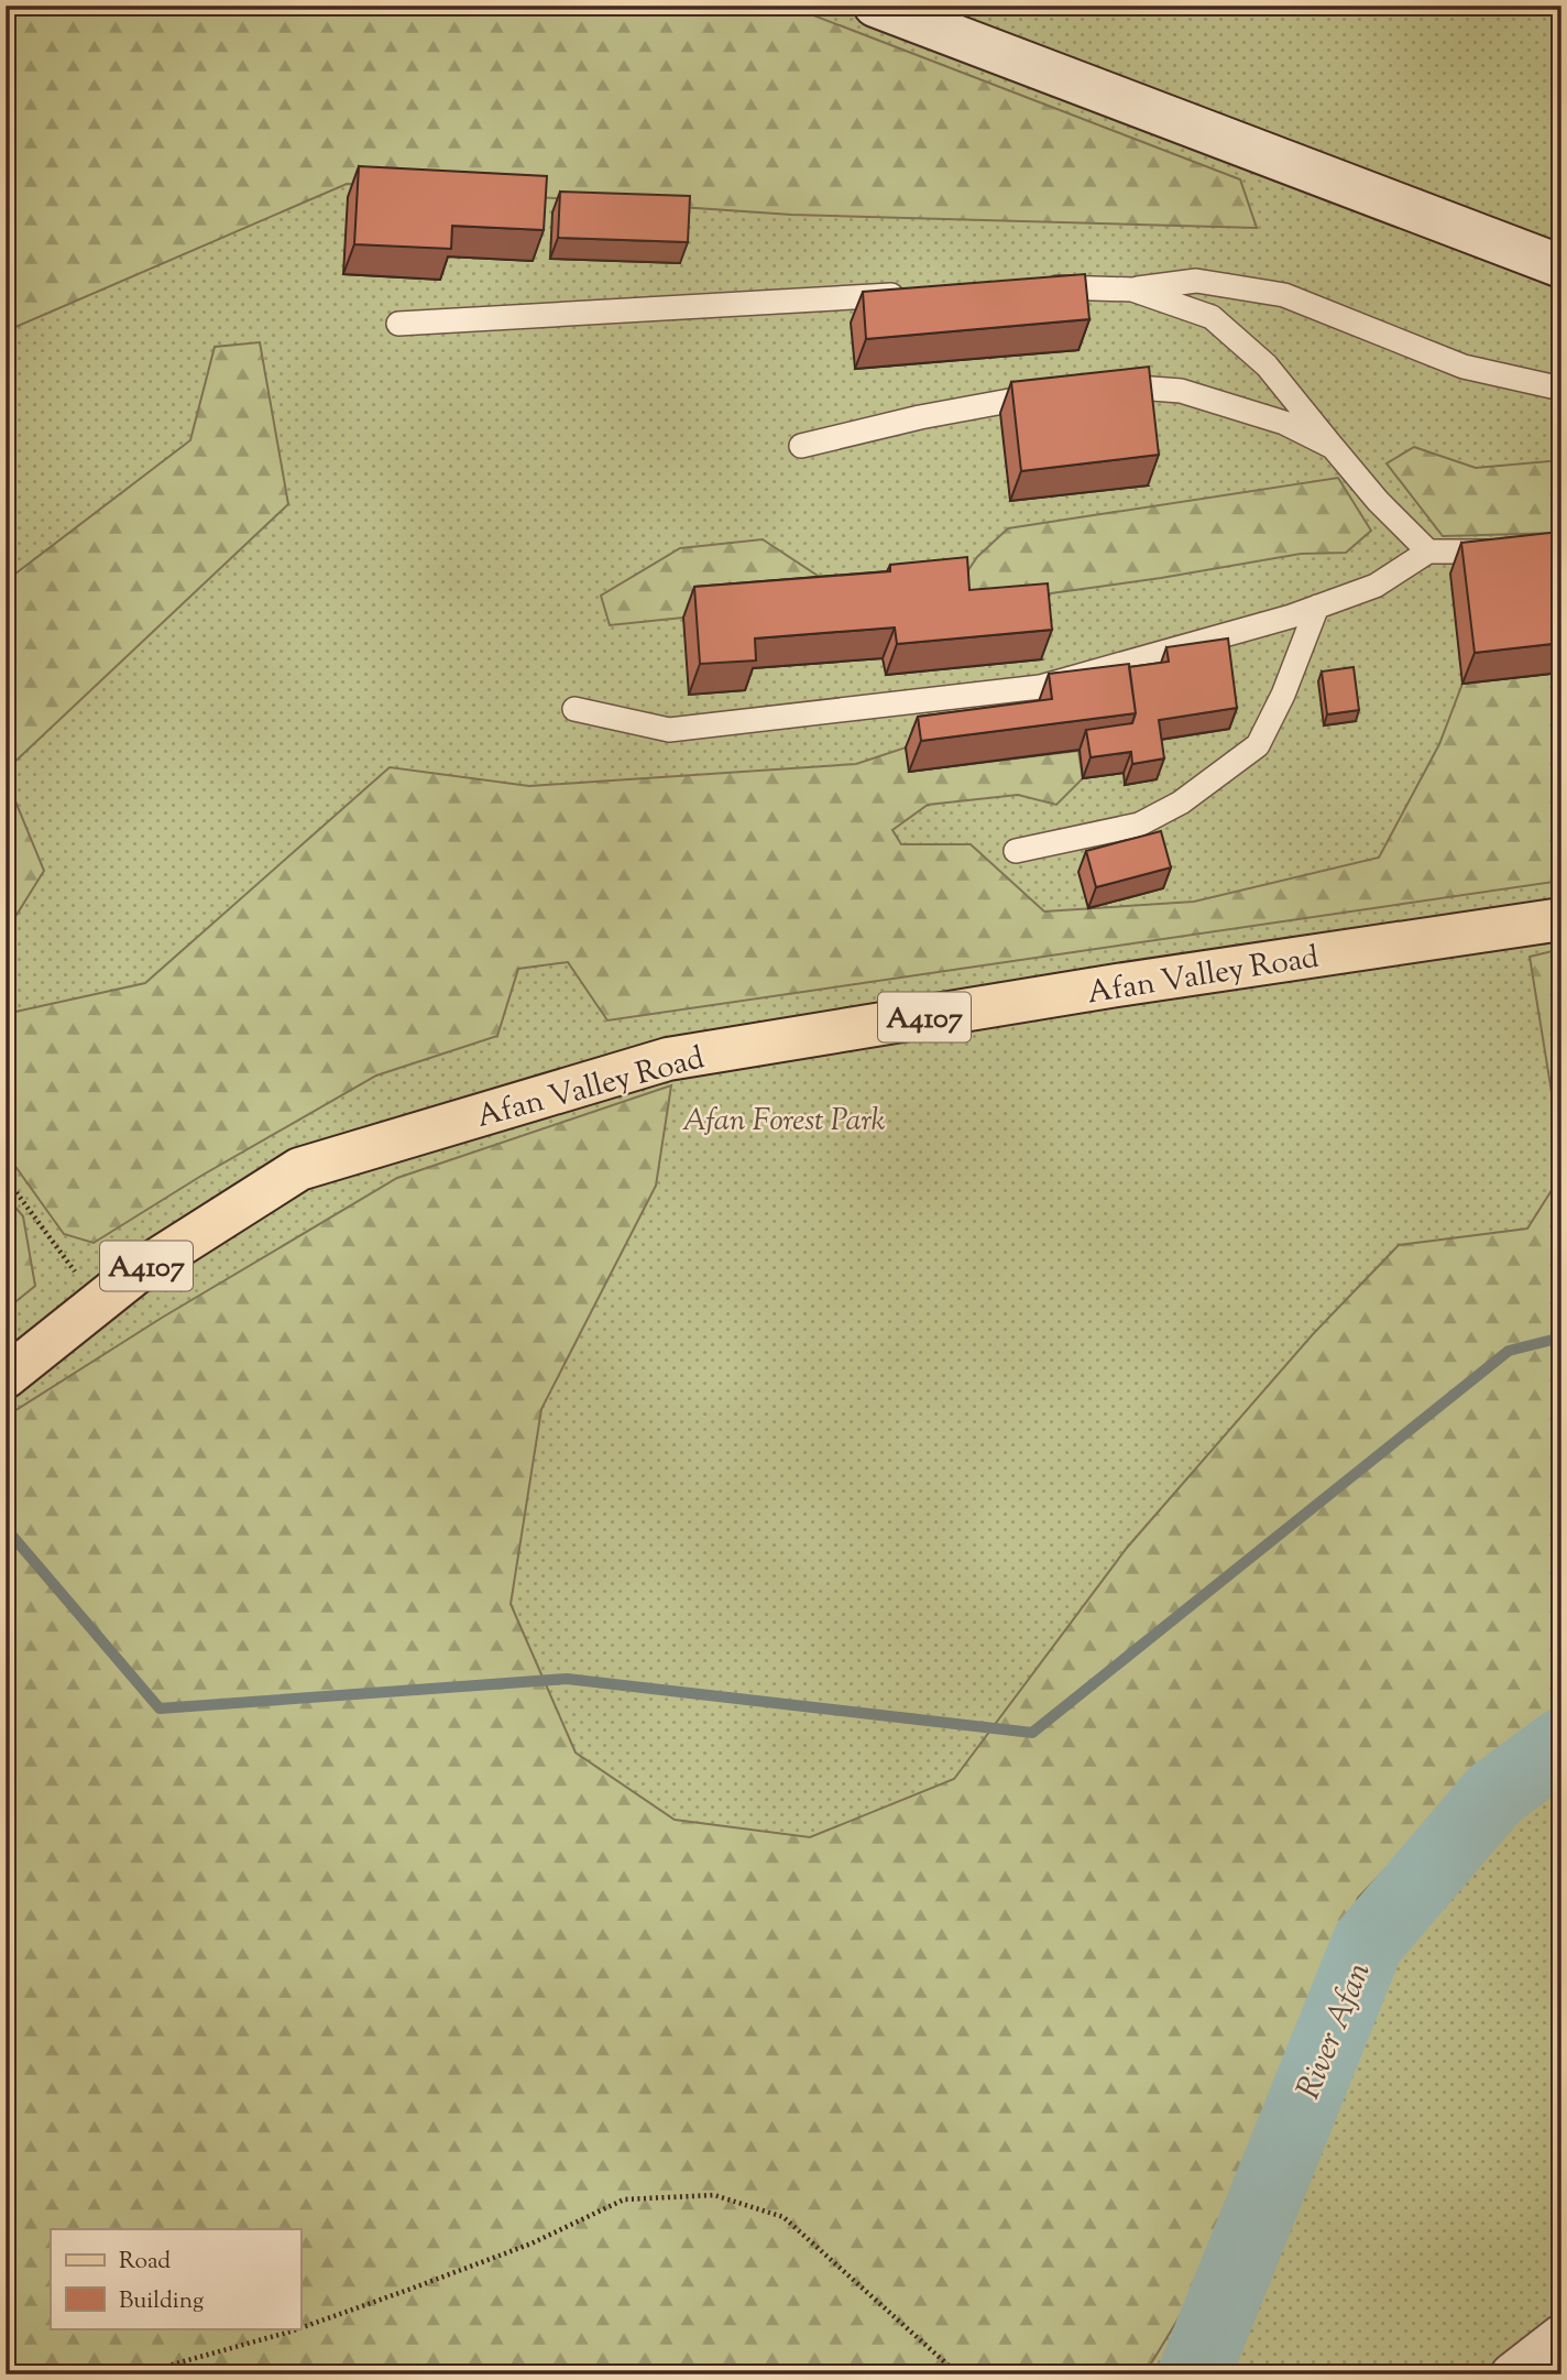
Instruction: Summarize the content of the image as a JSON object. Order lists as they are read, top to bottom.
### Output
{
  "streets": {
    "main road": ["Afan Valley Road", "A4107"]
  },
  "water": ["River Afan"],
  "parks": ["Afan Forest Park"],
  "legend": ["Road", "Building"]
}
